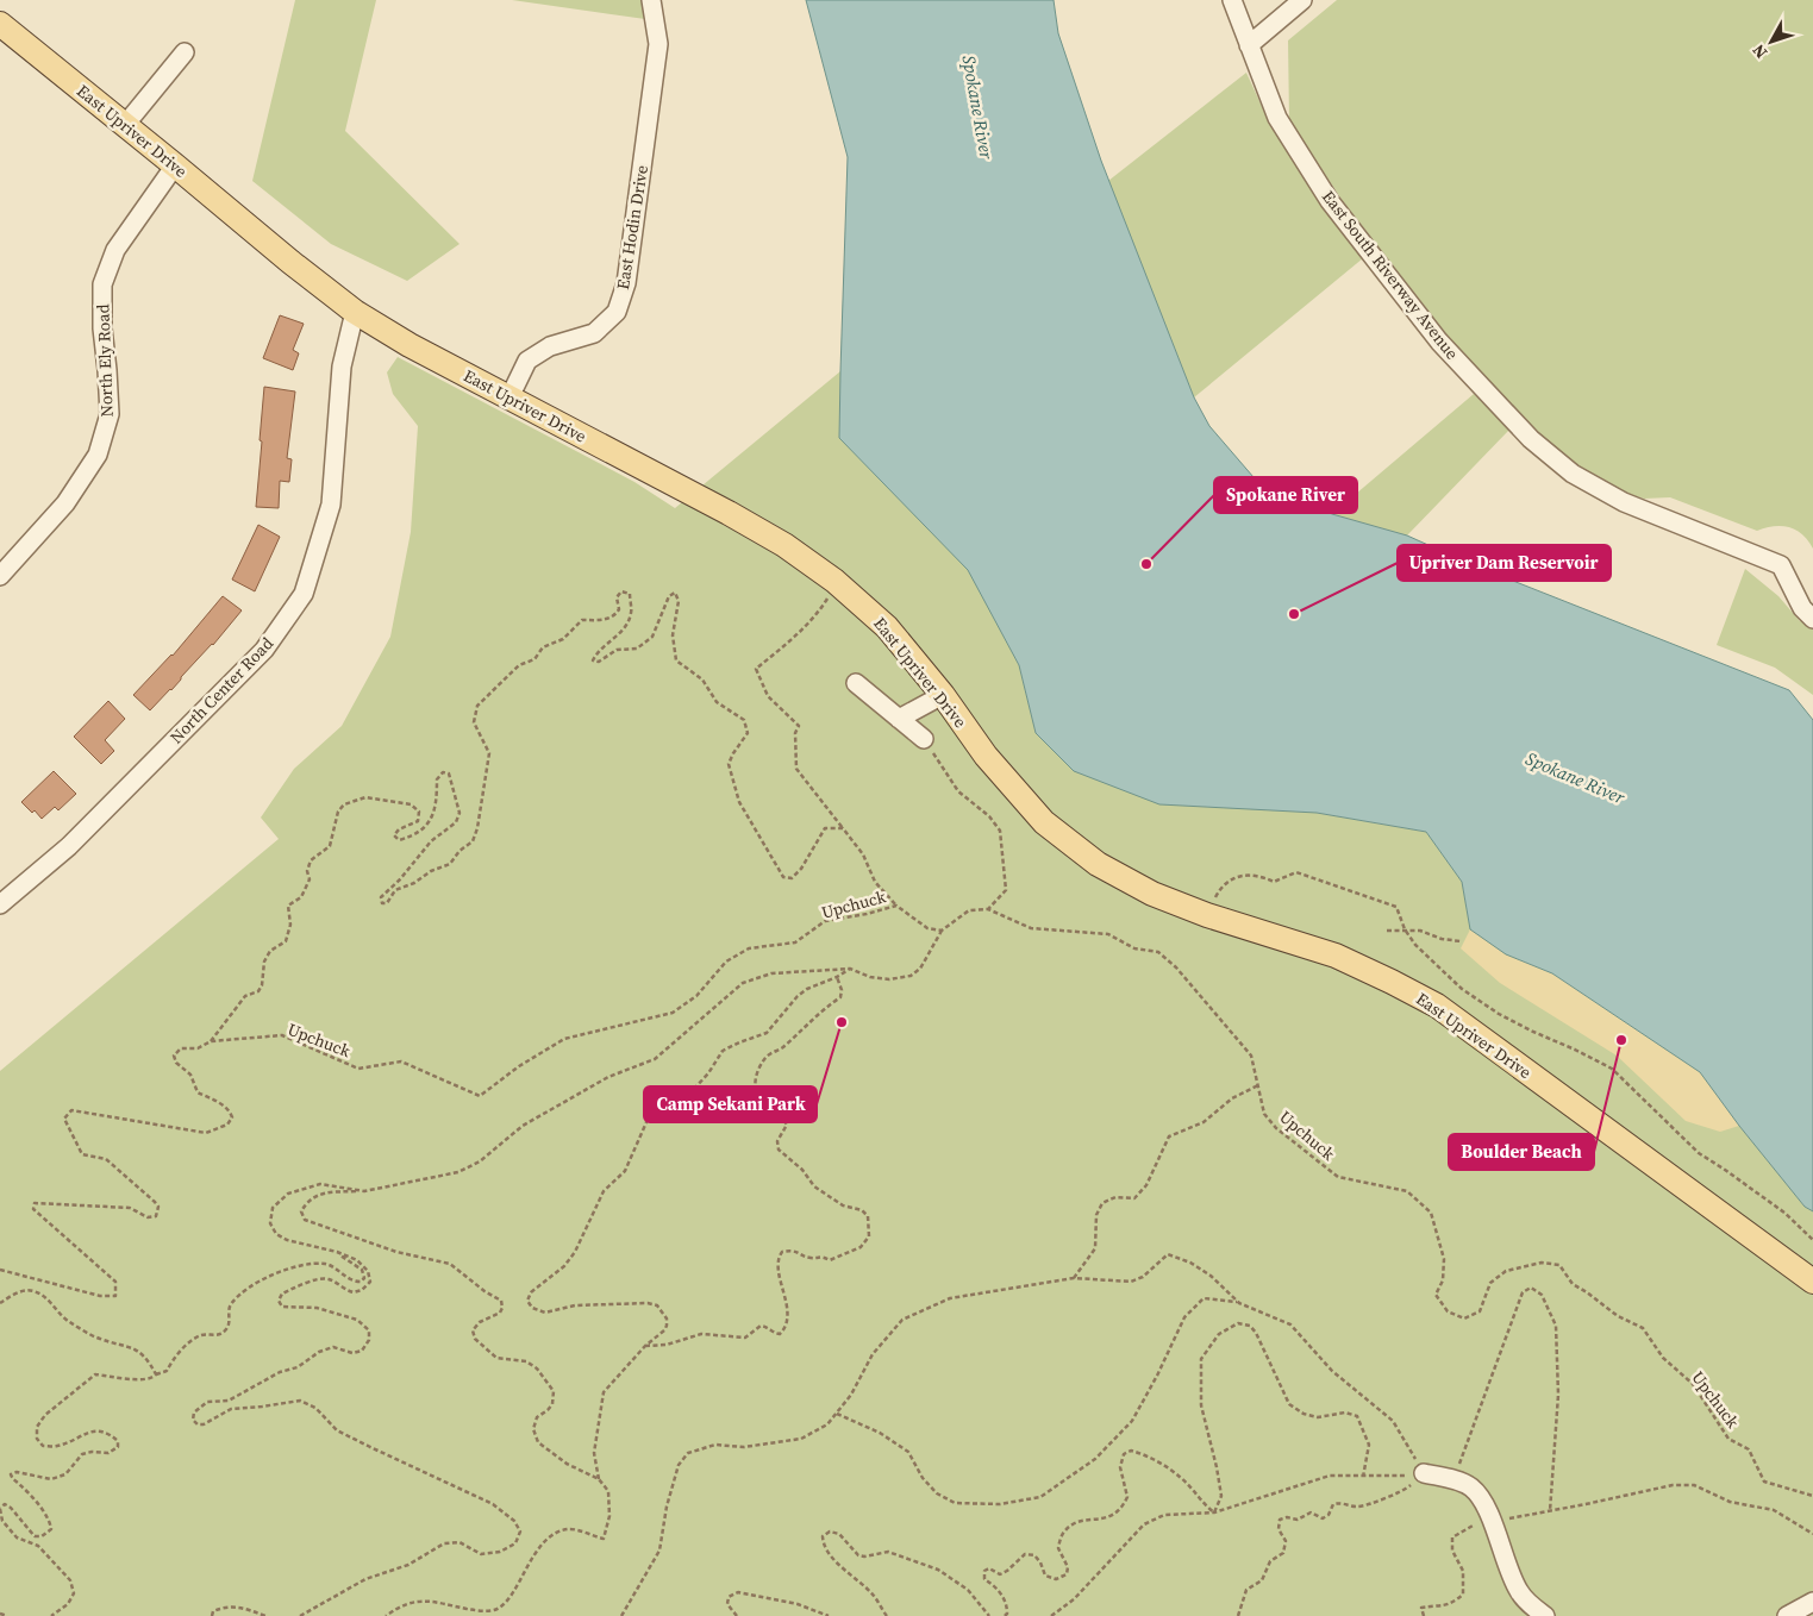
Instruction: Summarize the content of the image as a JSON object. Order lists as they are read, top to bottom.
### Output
{
  "streets": {
    "main road": ["East Upriver Drive"],
    "street": [
      "East Hodin Drive",
      "East South Riverway Avenue",
      "North Ely Road",
      "North Center Road"
    ],
    "path": ["Upchuck"]
  },
  "crossings": [
    ["East Upriver Drive", "East Hodin Drive"],
    ["East Upriver Drive", "North Ely Road"],
    ["East Upriver Drive", "North Center Road"]
  ],
  "water": ["Spokane River"],
  "places": [
    "Spokane River",
    "Upriver Dam Reservoir",
    "Camp Sekani Park",
    "Boulder Beach"
  ],
  "north": "bottom left"
}
